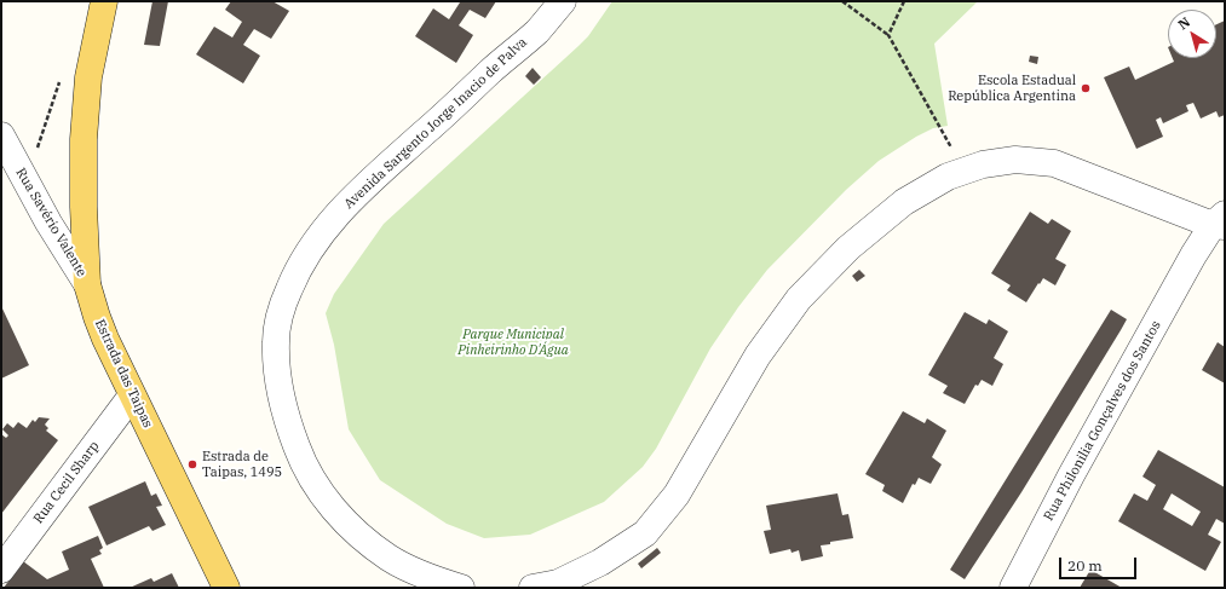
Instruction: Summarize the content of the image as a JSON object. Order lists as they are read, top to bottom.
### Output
{
  "streets": {
    "main road": ["Estrada das Taipas"],
    "street": [
      "Avenida Sargento Jorge Inacio de Palva",
      "Rua Savério Valente",
      "Rua Philonilia Gonçalves dos Santos",
      "Rua Cecil Sharp"
    ]
  },
  "crossings": [
    ["Rua Savério Valente", "Estrada das Taipas"],
    ["Estrada das Taipas", "Rua Cecil Sharp"]
  ],
  "parks": ["Parque Municipal Pinheirinho D'Água"],
  "places": ["Escola Estadual República Argentina", "Estrada de Taipas, 1495"],
  "scale_bar": "20 m",
  "north": "top left"
}
